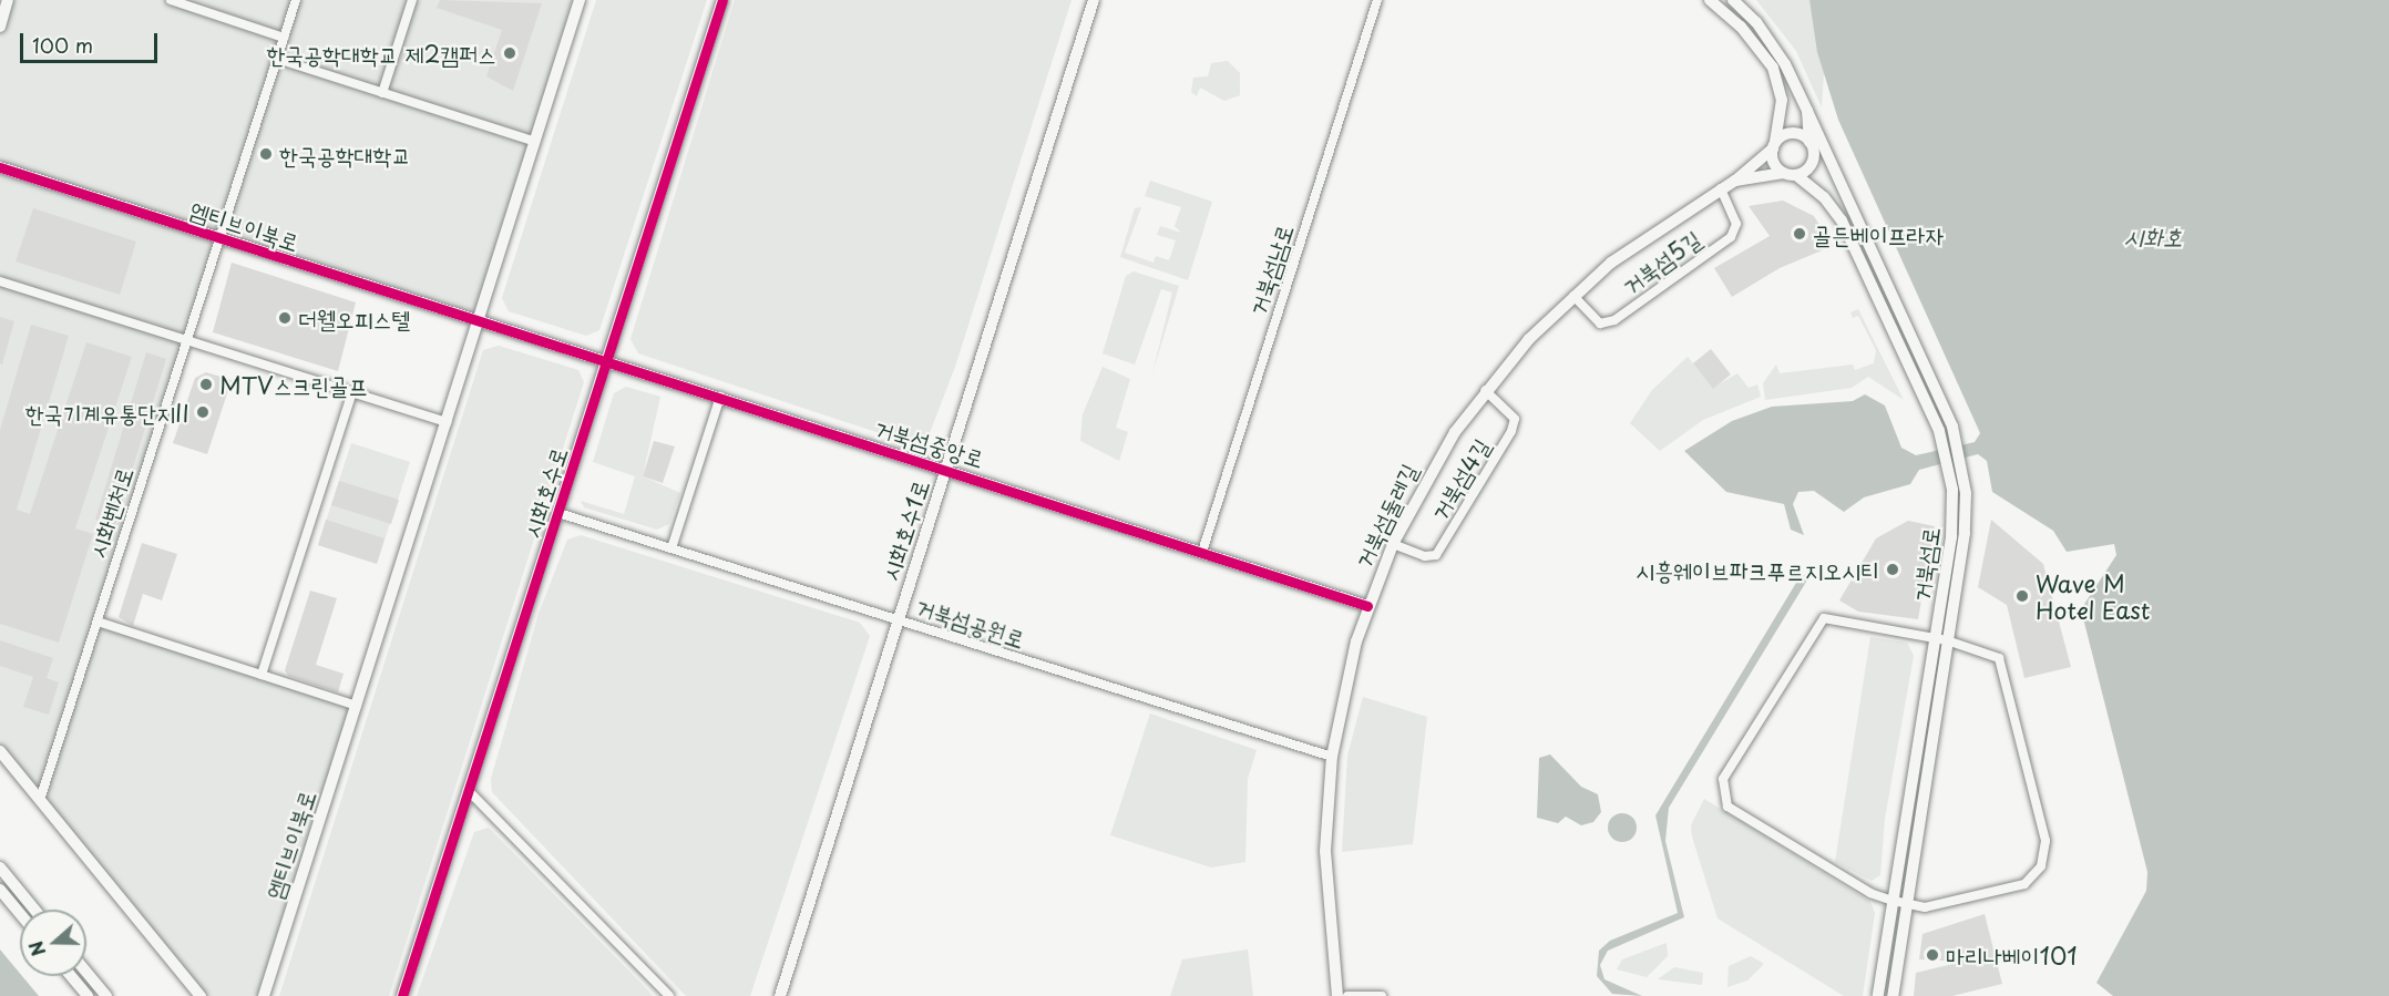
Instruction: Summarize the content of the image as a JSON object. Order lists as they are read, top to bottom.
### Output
{
  "streets": {
    "street": [
      "엠티브이북로",
      "거북섬5길",
      "거북섬남로",
      "거북섬중앙로",
      "거북섬4길",
      "시화호수로",
      "시화벤처로",
      "거북섬둘레길",
      "시화호수1로",
      "거북섬로",
      "거북섬공원로"
    ]
  },
  "crossings": [
    ["엠티브이북로", "거북섬중앙로"],
    ["엠티브이북로", "시화벤처로"],
    ["거북섬5길", "거북섬둘레길"],
    ["거북섬남로", "거북섬중앙로"],
    ["거북섬중앙로", "시화호수로"],
    ["거북섬중앙로", "거북섬둘레길"],
    ["거북섬중앙로", "시화호수1로"],
    ["거북섬4길", "거북섬둘레길"],
    ["시화호수로", "거북섬공원로"],
    ["거북섬둘레길", "거북섬공원로"],
    ["시화호수1로", "거북섬공원로"]
  ],
  "water": ["시화호"],
  "places": [
    "한국공학대학교 제2캠퍼스",
    "한국공학대학교",
    "골든베이프라자",
    "더웰오피스텔",
    "MTV스크린골프",
    "한국기계유통단지II",
    "시흥웨이브파크푸르지오시티",
    "Wave M Hotel East",
    "마리나베이101"
  ],
  "scale_bar": "100 m",
  "north": "left"
}
